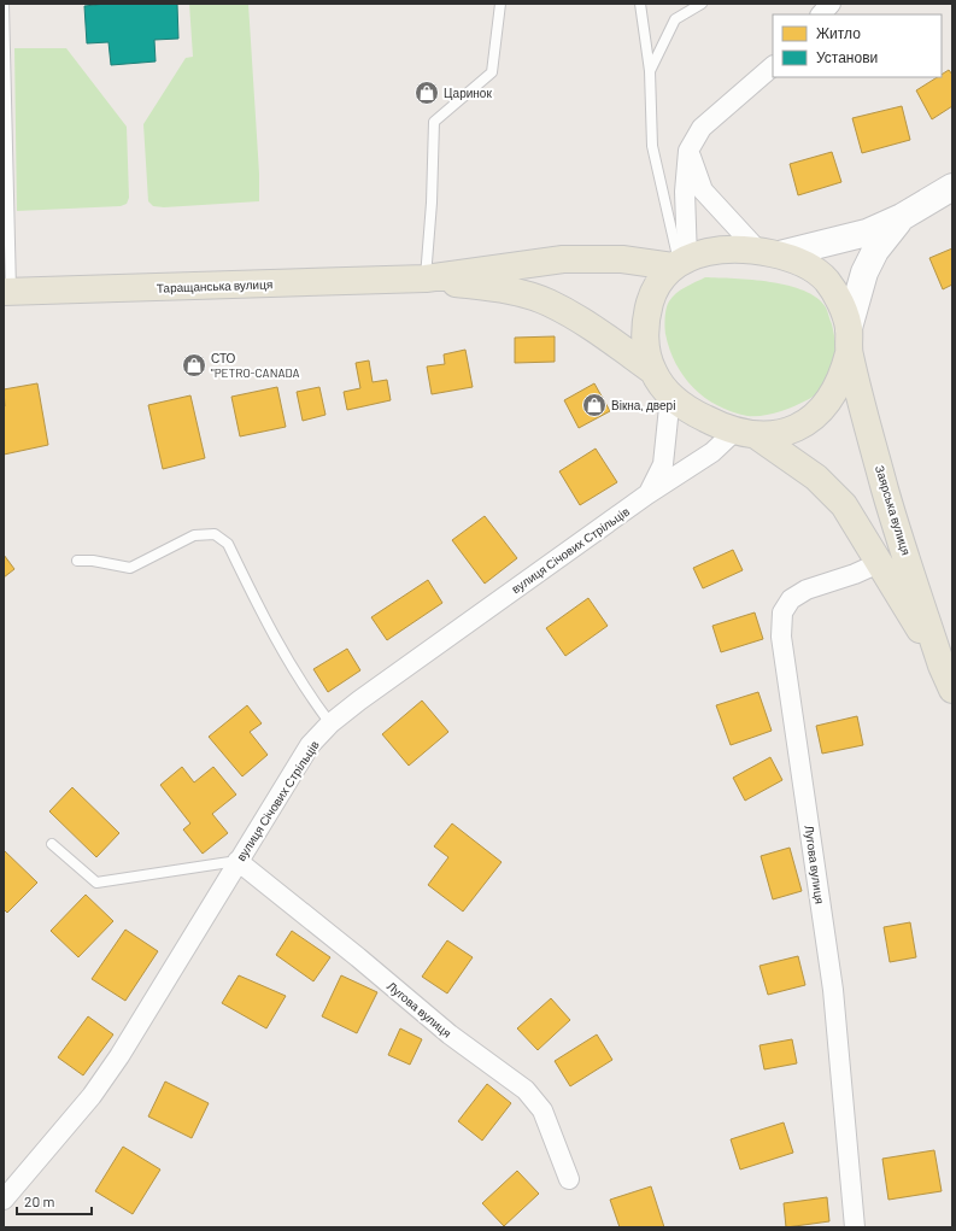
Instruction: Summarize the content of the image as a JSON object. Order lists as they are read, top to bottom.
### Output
{
  "streets": {
    "main road": ["Таращанська вулиця", "Заярська вулиця"],
    "street": ["вулиця Січових Стрільців", "Лугова вулиця"]
  },
  "crossings": [
    ["Таращанська вулиця", "Заярська вулиця"],
    ["Заярська вулиця", "вулиця Січових Стрільців"],
    ["Заярська вулиця", "Лугова вулиця"],
    ["вулиця Січових Стрільців", "Лугова вулиця"]
  ],
  "places": {
    "shop": ["Царинок", "СТО \"PETRO-CANADA", "Вікна, двері"]
  },
  "legend": ["Житло", "Установи"],
  "scale_bar": "20 m"
}
